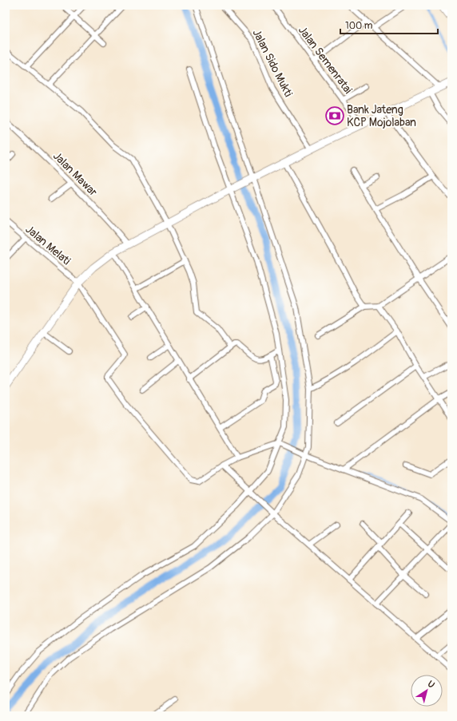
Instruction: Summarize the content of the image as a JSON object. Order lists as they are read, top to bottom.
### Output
{
  "streets": {
    "street": [
      "Jalan Semenratai",
      "Jalan Sido Mukti",
      "Jalan Mawar",
      "Jalan Melati"
    ]
  },
  "places": {
    "bank": ["Bank Jateng KCP Mojolaban"]
  },
  "scale_bar": "100 m",
  "north": "top right"
}
